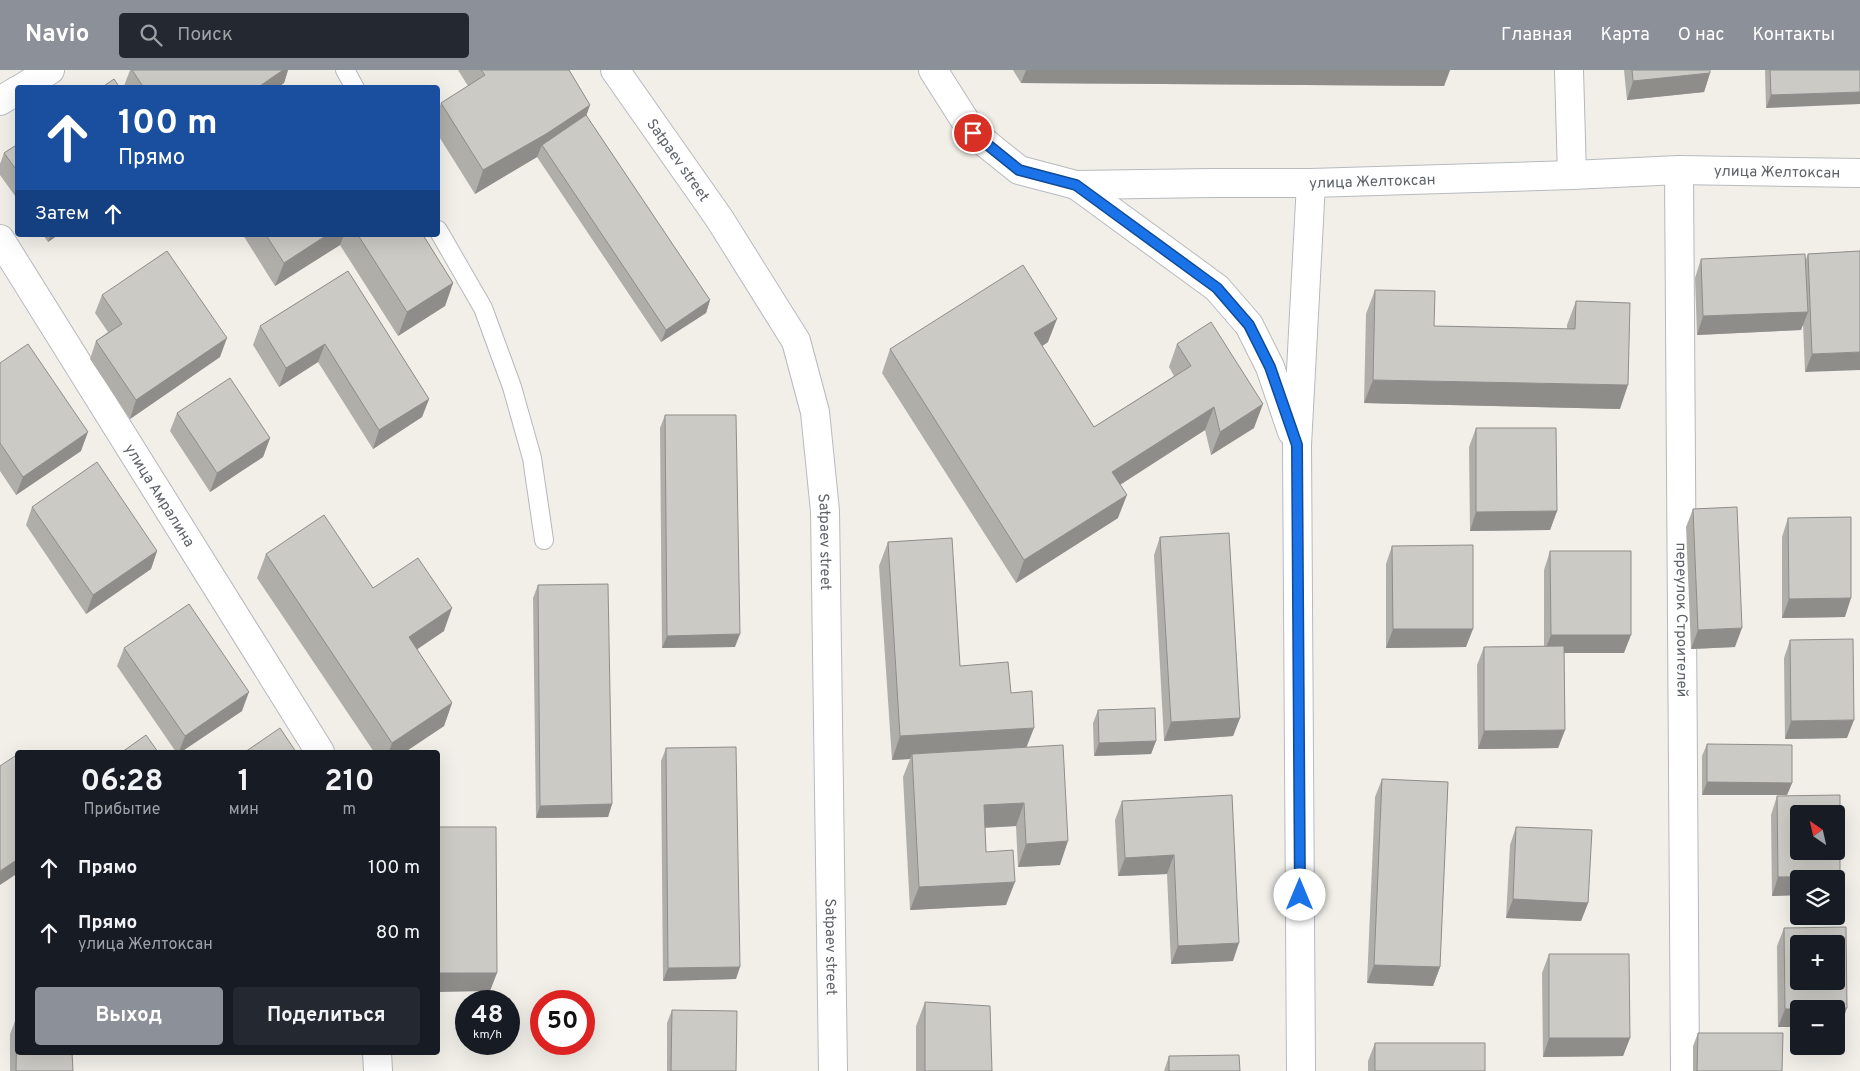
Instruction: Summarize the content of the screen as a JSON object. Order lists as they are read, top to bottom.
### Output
{
  "streets": {
    "main road": [
      "Satpaev street",
      "улица Желтоксан",
      "улица Амралина",
      "переулок Строителей"
    ]
  },
  "crossings": [
    ["улица Желтоксан", "переулок Строителей"]
  ],
  "north": "top left",
  "page": {
    "header": "Navio",
    "search": "Поиск",
    "nav": [
      "Главная",
      "Карта",
      "О нас",
      "Контакты"
    ],
    "turn": ["100 m", "Прямо"],
    "then": "Затем",
    "eta": [
      "06:28",
      "Прибытие",
      "1",
      "мин",
      "210",
      "m"
    ],
    "map_buttons": ["+", "−"],
    "list": [
      {
        "name": "Прямо",
        "value": "100 m"
      },
      {
        "name": "Прямо",
        "note": "улица Желтоксан",
        "value": "80 m"
      }
    ],
    "buttons": ["Выход", "Поделиться"],
    "speed": "48 km/h",
    "limit": "50"
  }
}
